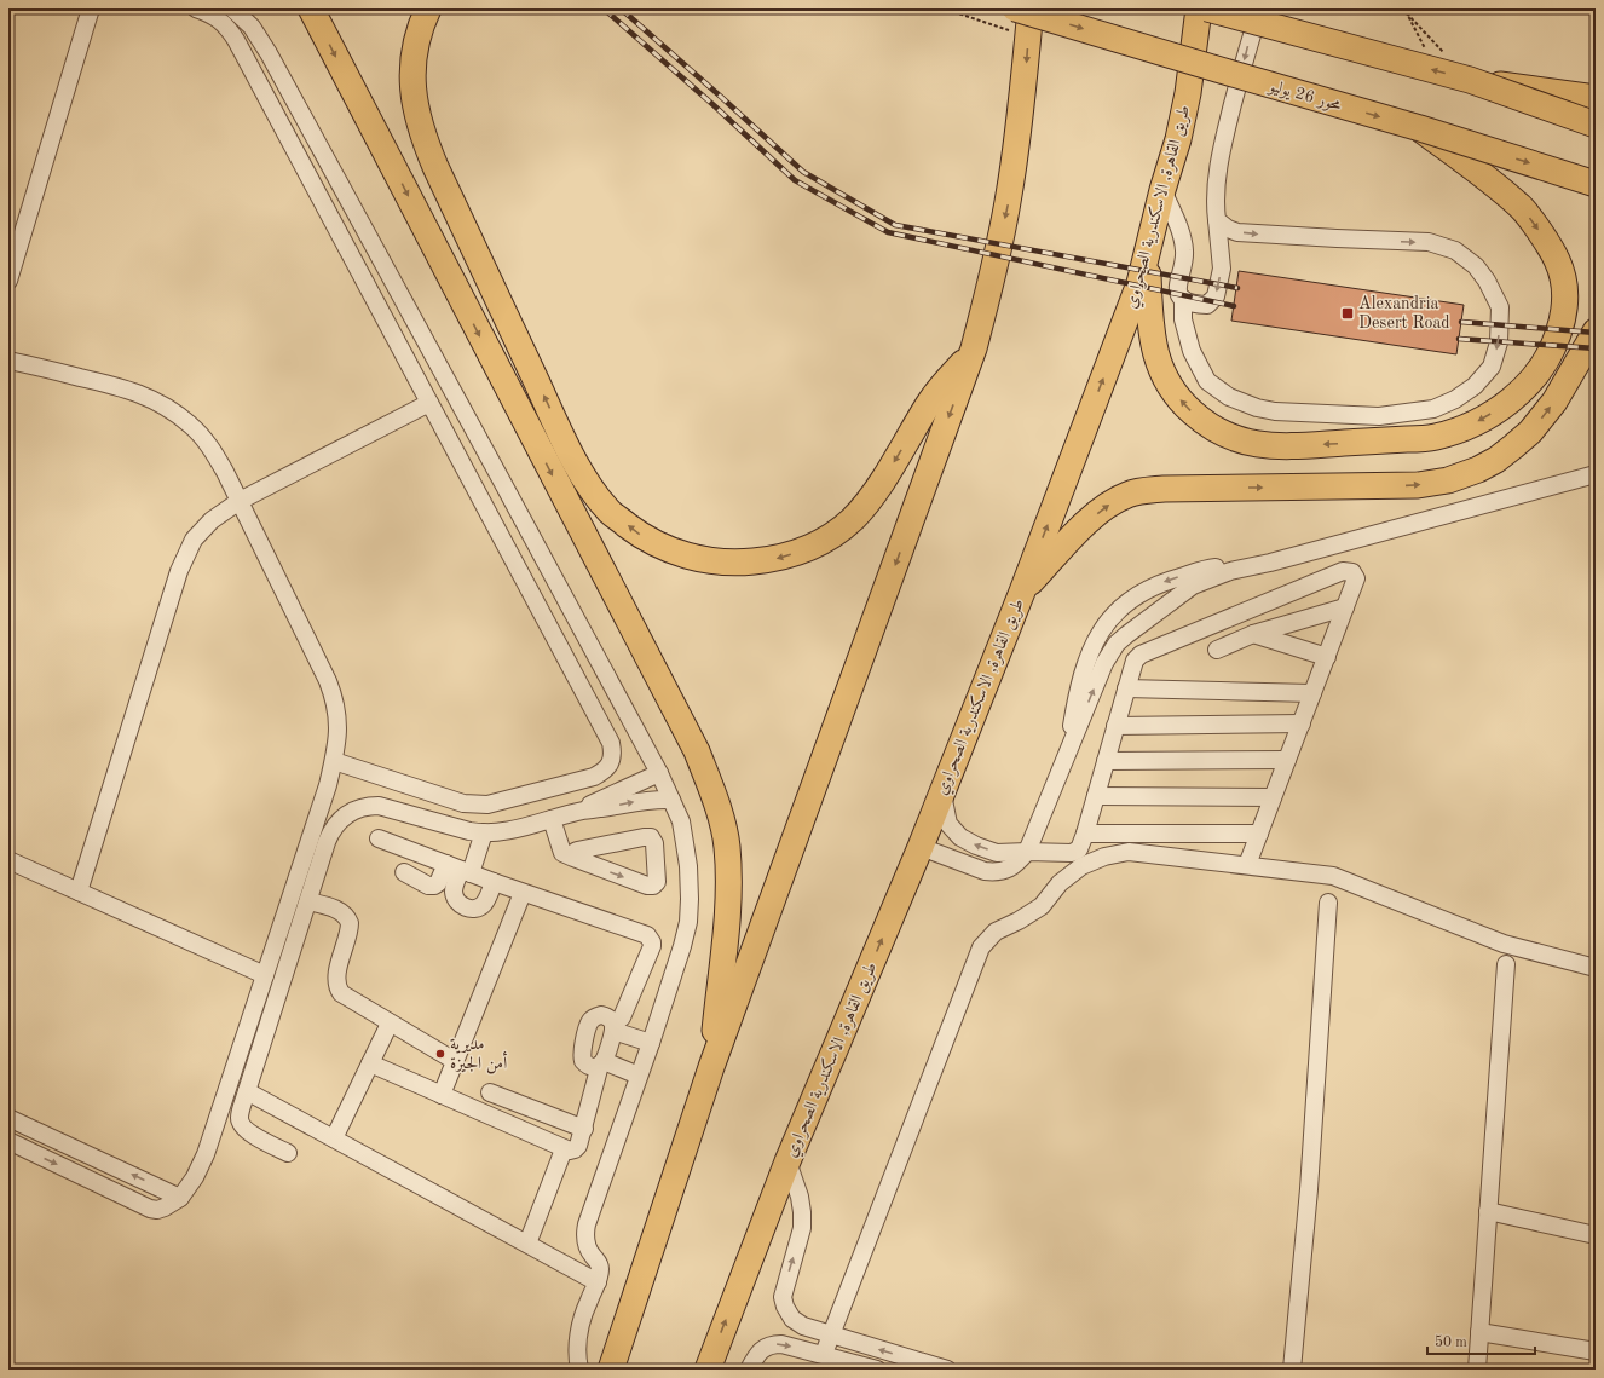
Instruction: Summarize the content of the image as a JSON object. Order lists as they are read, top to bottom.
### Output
{
  "streets": {
    "highway": ["محور 26 يوليو", "طريق القاهرة, الاسكندرية الصحراوي"]
  },
  "places": {
    "transit": ["Alexandria Desert Road"],
    "other": ["مديرية أمن الجيزة"]
  },
  "scale_bar": "50 m"
}
